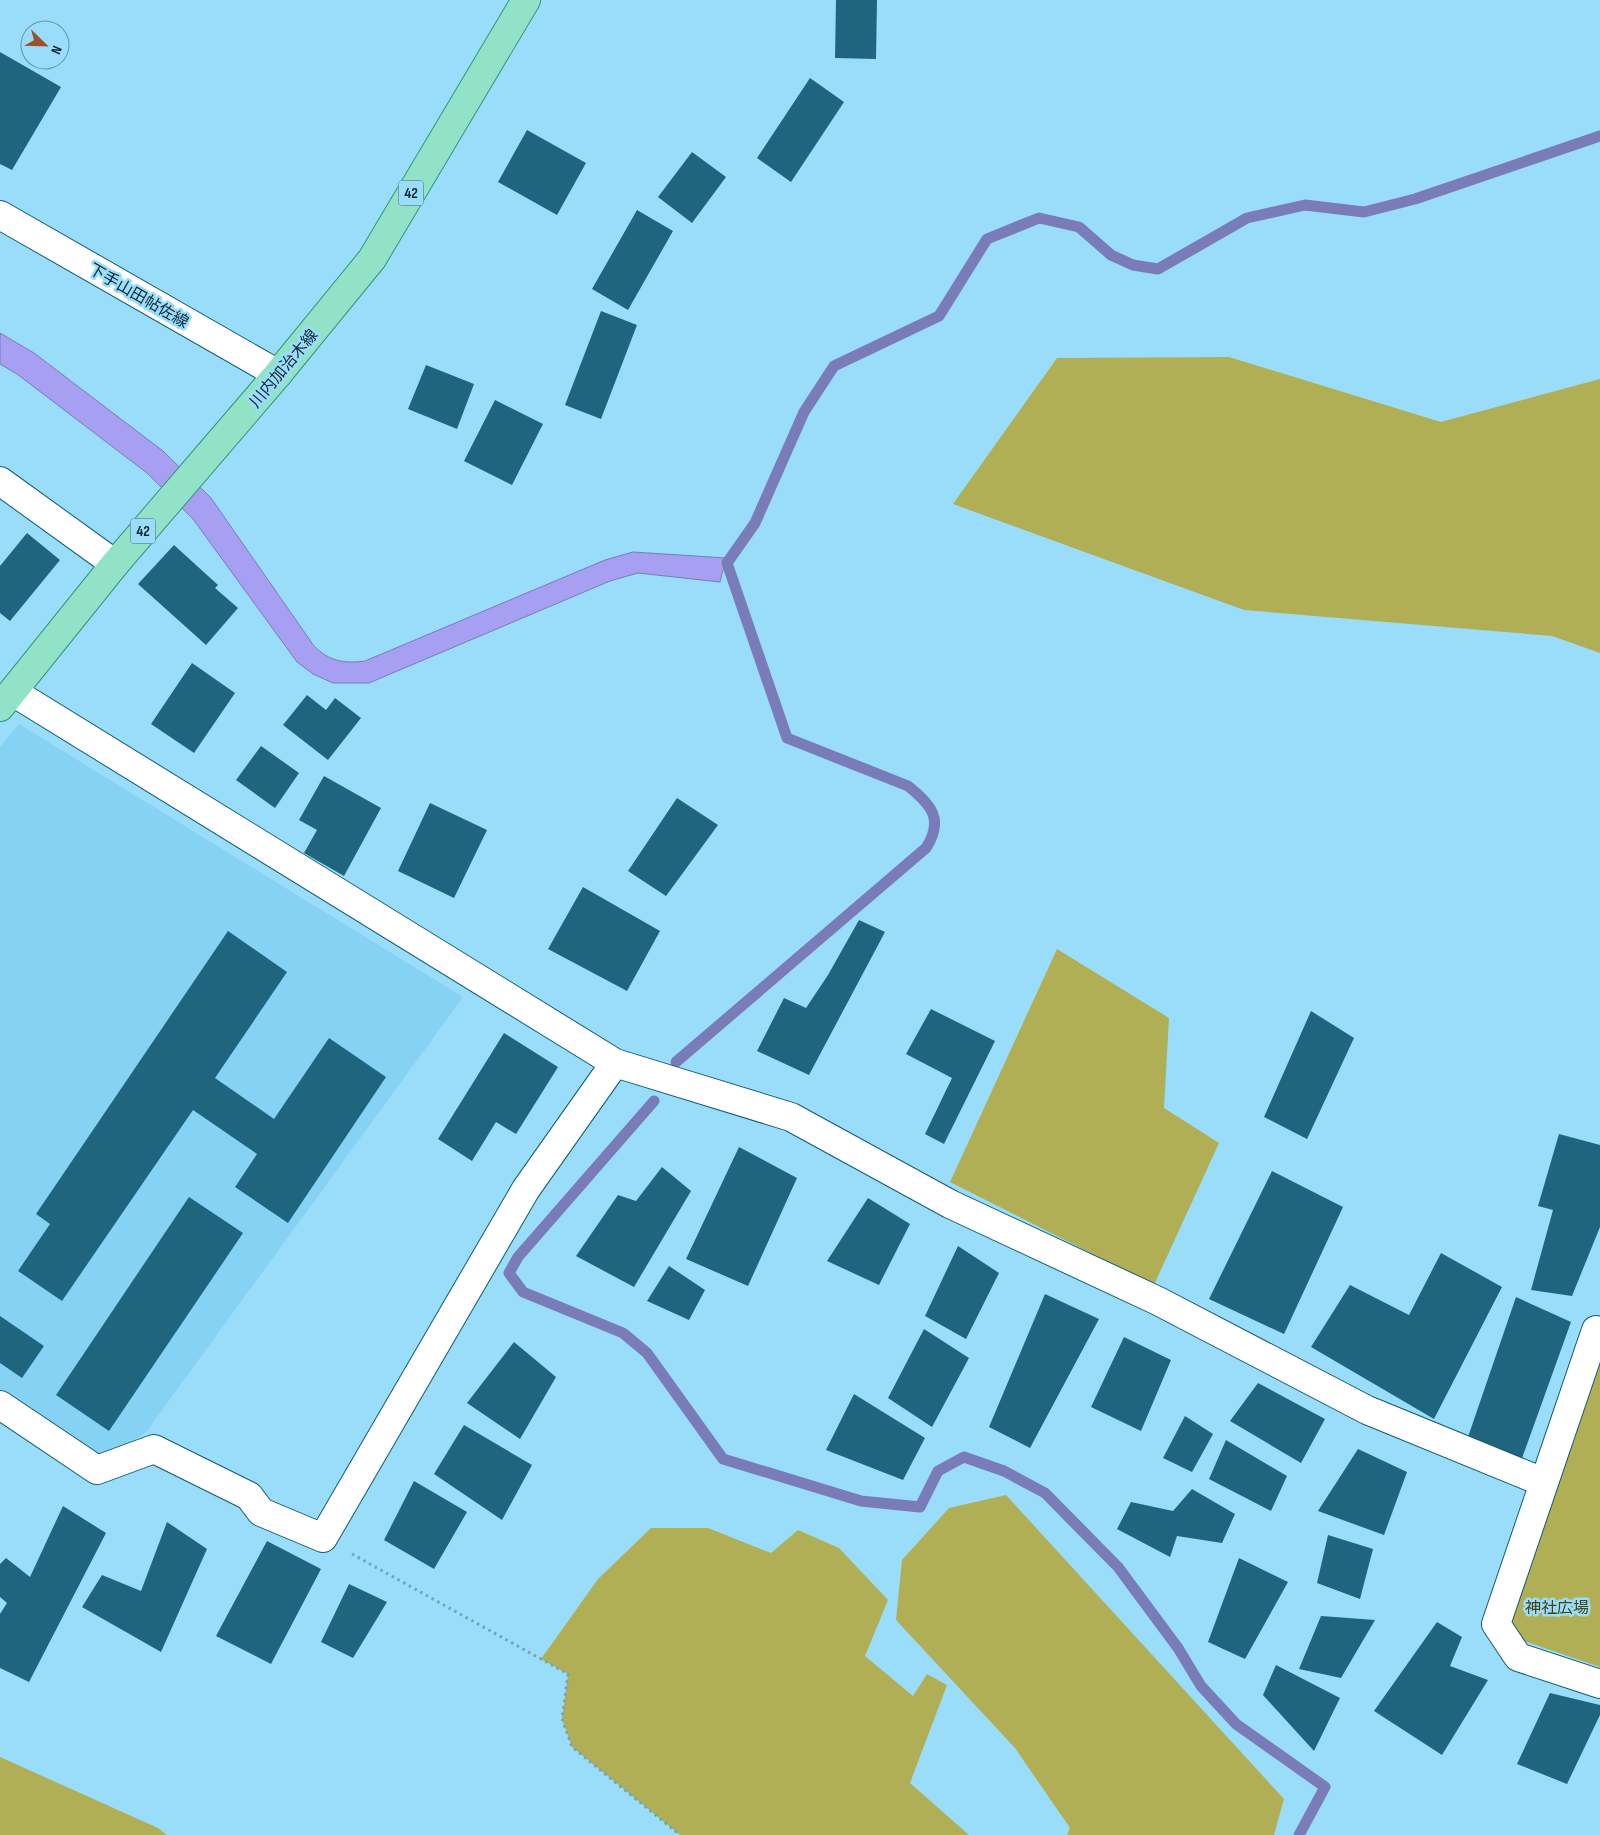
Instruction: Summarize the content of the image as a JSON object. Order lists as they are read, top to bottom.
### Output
{
  "streets": {
    "main road": ["42", "川内加治木線"],
    "street": ["下手山田帖佐線"]
  },
  "crossings": [
    ["下手山田帖佐線", "川内加治木線"]
  ],
  "parks": ["神社広場"],
  "north": "bottom right"
}
